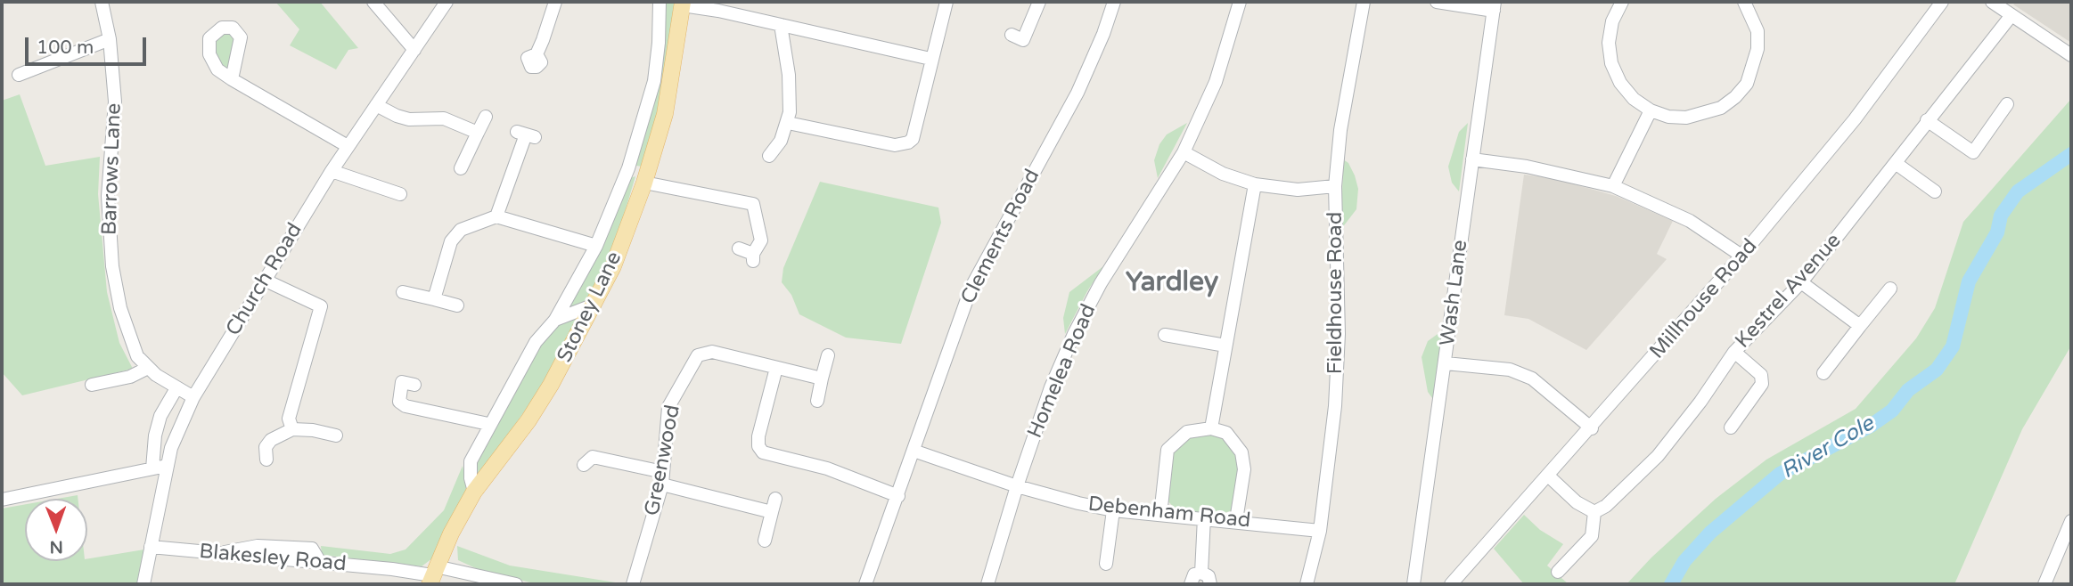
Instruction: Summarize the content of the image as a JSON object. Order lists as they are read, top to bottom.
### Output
{
  "streets": {
    "main road": ["Stoney Lane"],
    "street": [
      "Barrows Lane",
      "Clements Road",
      "Church Road",
      "Kestrel Avenue",
      "Fieldhouse Road",
      "Wash Lane",
      "Millhouse Road",
      "Homelea Road",
      "Greenwood",
      "Debenham Road",
      "Blakesley Road"
    ]
  },
  "crossings": [
    ["Barrows Lane", "Church Road"],
    ["Clements Road", "Debenham Road"],
    ["Church Road", "Blakesley Road"],
    ["Fieldhouse Road", "Debenham Road"],
    ["Stoney Lane", "Blakesley Road"],
    ["Homelea Road", "Debenham Road"]
  ],
  "districts": ["Yardley"],
  "water": ["River Cole"],
  "scale_bar": "100 m",
  "north": "bottom"
}
